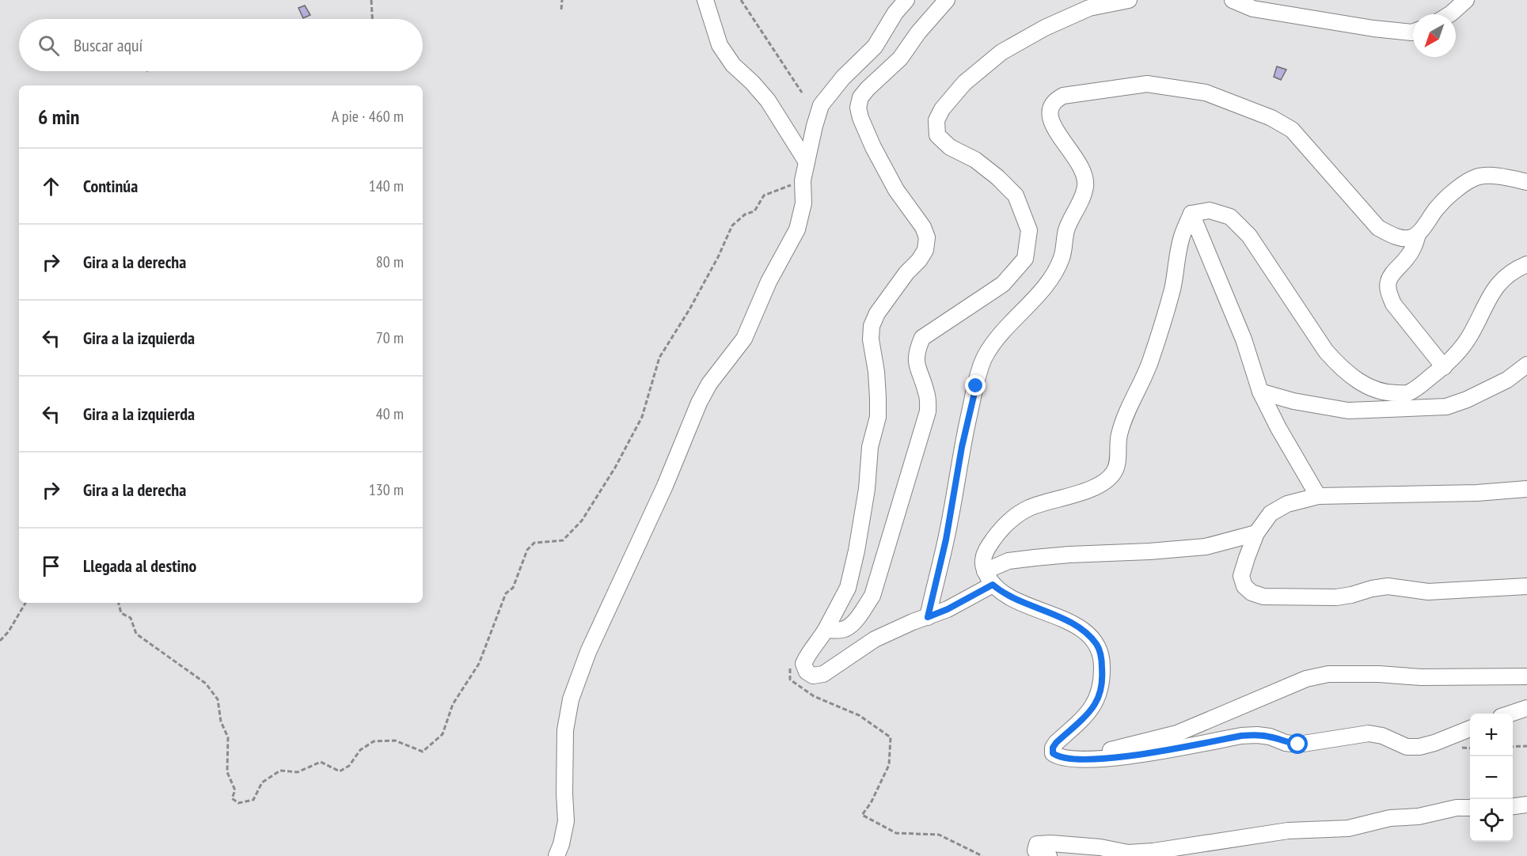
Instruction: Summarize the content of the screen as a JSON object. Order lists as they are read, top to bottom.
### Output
{
  "north": "bottom left",
  "page": {
    "search": "Buscar aquí",
    "heading": ["6 min", "A pie · 460 m"],
    "list": [
      ["Continúa", "140 m"],
      ["Gira a la derecha", "80 m"],
      ["Gira a la izquierda", "70 m"],
      ["Gira a la izquierda", "40 m"],
      ["Gira a la derecha", "130 m"],
      "Llegada al destino"
    ],
    "map_buttons": ["+", "−"]
  }
}
